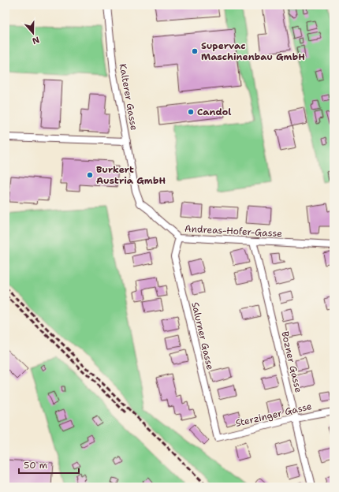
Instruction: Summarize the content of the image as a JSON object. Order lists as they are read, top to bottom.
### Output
{
  "streets": {
    "street": [
      "Kalterer Gasse",
      "Andreas-Hofer-Gasse",
      "Salurner Gasse",
      "Bozner Gasse",
      "Sterzinger Gasse"
    ]
  },
  "crossings": [
    ["Kalterer Gasse", "Andreas-Hofer-Gasse"],
    ["Andreas-Hofer-Gasse", "Salurner Gasse"],
    ["Andreas-Hofer-Gasse", "Bozner Gasse"],
    ["Salurner Gasse", "Sterzinger Gasse"],
    ["Bozner Gasse", "Sterzinger Gasse"]
  ],
  "places": ["Supervac Maschinenbau GmbH", "Candol", "Burkert Austria GmbH"],
  "scale_bar": "50 m",
  "north": "bottom"
}
